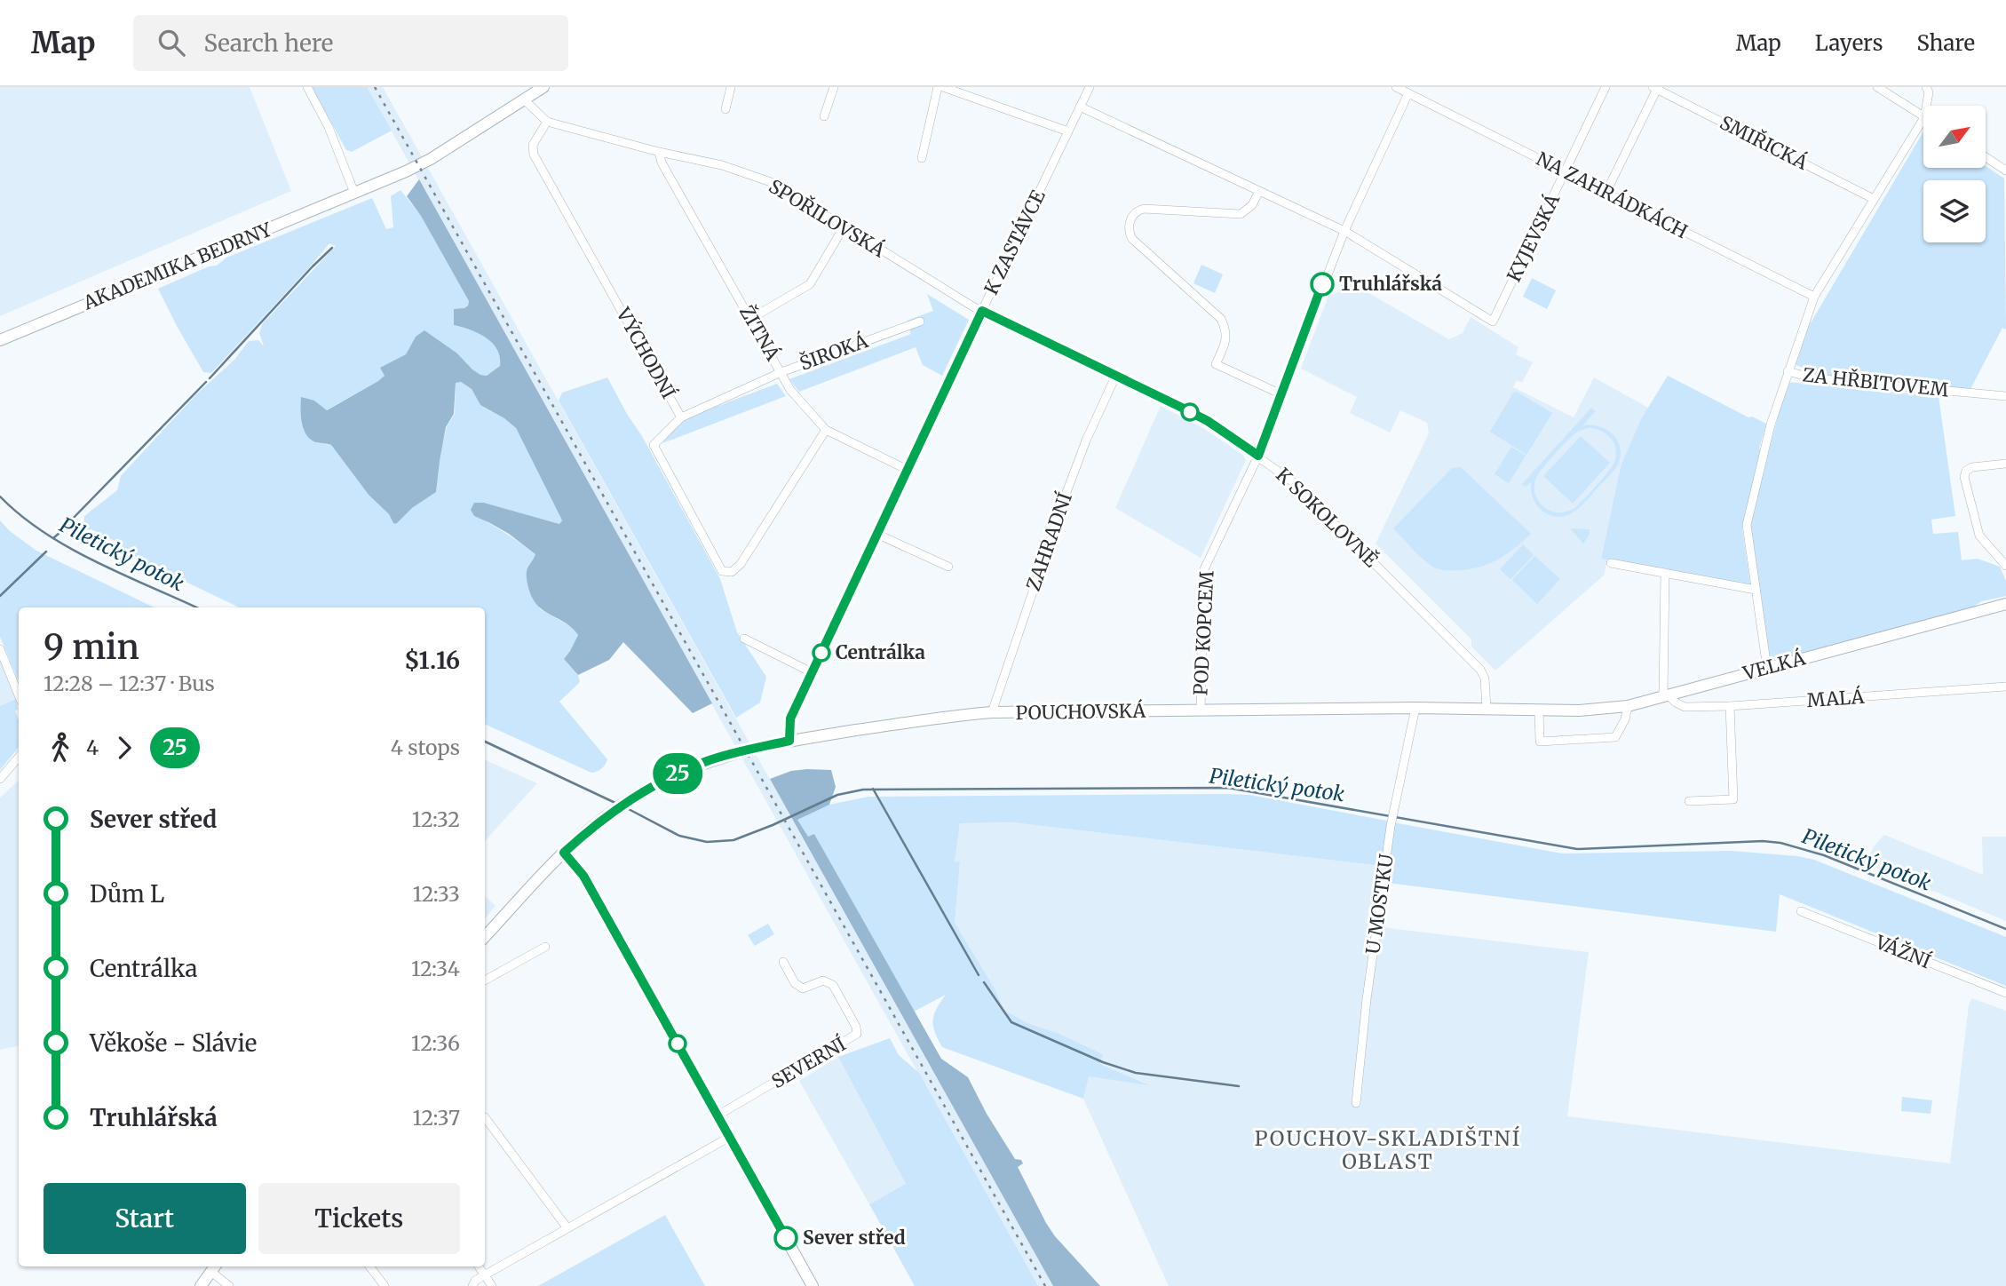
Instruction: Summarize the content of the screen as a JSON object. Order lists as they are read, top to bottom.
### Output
{
  "streets": {
    "street": [
      "SMIŘICKÁ",
      "NA ZAHRÁDKÁCH",
      "SPOŘILOVSKÁ",
      "KYJEVSKÁ",
      "K ZASTÁVCE",
      "AKADEMIKA BEDRNY",
      "ŽITNÁ",
      "ŠIROKÁ",
      "VÝCHODNÍ",
      "ZA HŘBITOVEM",
      "K SOKOLOVNĚ",
      "ZAHRADNÍ",
      "POD KOPCEM",
      "VELKÁ",
      "MALÁ",
      "POUCHOVSKÁ",
      "U MOSTKU",
      "VÁŽNÍ",
      "SEVERNÍ"
    ]
  },
  "crossings": [
    ["NA ZAHRÁDKÁCH", "KYJEVSKÁ"],
    ["SPOŘILOVSKÁ", "K ZASTÁVCE"],
    ["SPOŘILOVSKÁ", "AKADEMIKA BEDRNY"],
    ["SPOŘILOVSKÁ", "ŽITNÁ"],
    ["SPOŘILOVSKÁ", "VÝCHODNÍ"],
    ["SPOŘILOVSKÁ", "K SOKOLOVNĚ"],
    ["K ZASTÁVCE", "ŽITNÁ"],
    ["K ZASTÁVCE", "K SOKOLOVNĚ"],
    ["K ZASTÁVCE", "POUCHOVSKÁ"],
    ["ŽITNÁ", "ŠIROKÁ"],
    ["ŽITNÁ", "VÝCHODNÍ"],
    ["ŠIROKÁ", "VÝCHODNÍ"],
    ["ZA HŘBITOVEM", "VELKÁ"],
    ["K SOKOLOVNĚ", "ZAHRADNÍ"],
    ["K SOKOLOVNĚ", "POD KOPCEM"],
    ["K SOKOLOVNĚ", "POUCHOVSKÁ"],
    ["ZAHRADNÍ", "POUCHOVSKÁ"],
    ["POD KOPCEM", "POUCHOVSKÁ"],
    ["VELKÁ", "MALÁ"],
    ["VELKÁ", "POUCHOVSKÁ"],
    ["MALÁ", "POUCHOVSKÁ"],
    ["POUCHOVSKÁ", "U MOSTKU"]
  ],
  "districts": ["POUCHOV-SKLADIŠTNÍ OBLAST"],
  "water": ["Piletický potok"],
  "places": ["Truhlářská", "Centrálka", "Sever střed"],
  "lines": ["bus line 25"],
  "north": "top right",
  "page": {
    "header": "Map",
    "search": "Search here",
    "nav": ["Map", "Layers", "Share"],
    "on_map": "25",
    "heading": ["9 min", "12:28 – 12:37 · Bus", "$1.16"],
    "legs": ["4", "25", "4 stops"],
    "list": [
      {
        "name": "Sever střed",
        "value": "12:32"
      },
      {
        "name": "Dům L",
        "value": "12:33"
      },
      {
        "name": "Centrálka",
        "value": "12:34"
      },
      {
        "name": "Věkoše - Slávie",
        "value": "12:36"
      },
      {
        "name": "Truhlářská",
        "value": "12:37"
      }
    ],
    "buttons": ["Start", "Tickets"]
  }
}
